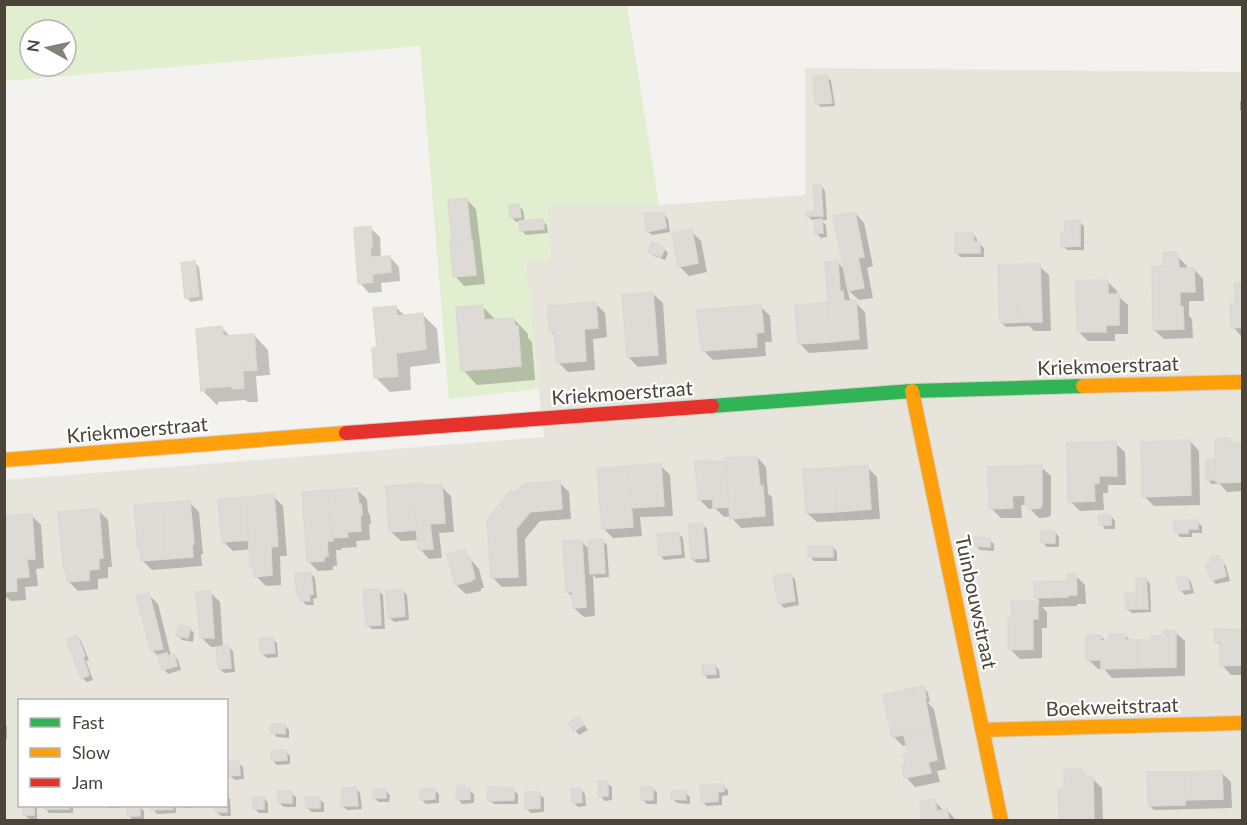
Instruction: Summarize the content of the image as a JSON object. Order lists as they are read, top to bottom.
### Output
{
  "streets": {
    "street": ["Kriekmoerstraat", "Tuinbouwstraat", "Boekweitstraat"]
  },
  "crossings": [
    ["Kriekmoerstraat", "Tuinbouwstraat"],
    ["Tuinbouwstraat", "Boekweitstraat"]
  ],
  "legend": ["Fast", "Slow", "Jam"],
  "north": "left"
}
